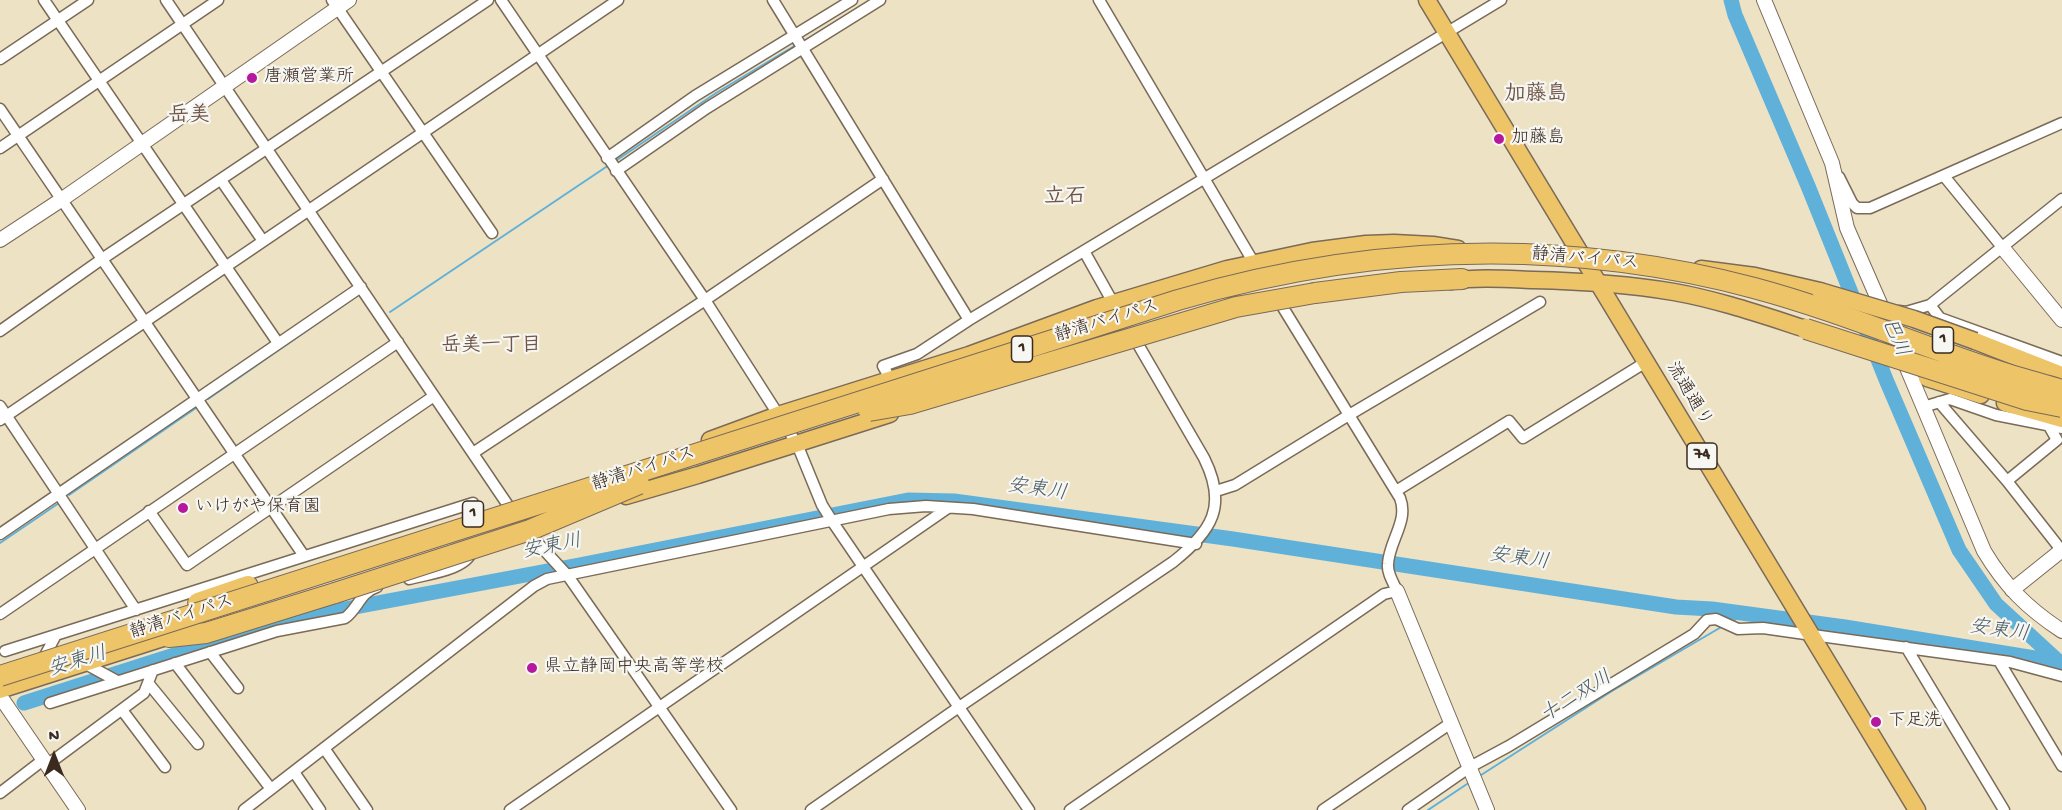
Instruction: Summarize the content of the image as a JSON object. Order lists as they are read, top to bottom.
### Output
{
  "streets": {
    "highway": ["静清バイパス", "1"],
    "main road": ["流通通り", "74"]
  },
  "crossings": [
    ["静清バイパス", "1"],
    ["1", "流通通り"]
  ],
  "districts": [
    "加藤島",
    "岳美",
    "立石",
    "岳美一丁目"
  ],
  "water": ["巴川", "安東川", "十二双川"],
  "places": [
    "唐瀬営業所",
    "加藤島",
    "いけがや保育園",
    "県立静岡中央高等学校",
    "下足洗"
  ],
  "north": "top"
}
